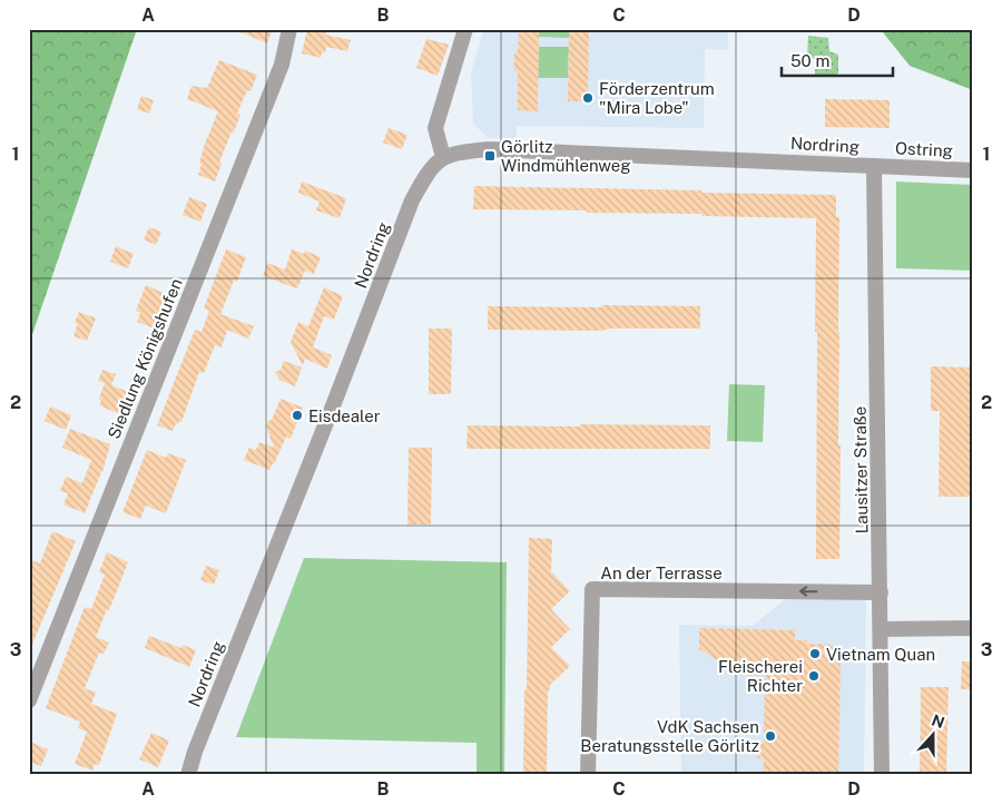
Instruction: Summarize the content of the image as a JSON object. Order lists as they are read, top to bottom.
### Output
{
  "streets": {
    "street": [
      "Nordring",
      "Ostring",
      "Siedlung Königshufen",
      "Lausitzer Straße",
      "An der Terrasse"
    ]
  },
  "crossings": [
    ["Nordring", "Ostring"],
    ["Nordring", "Lausitzer Straße"],
    ["Ostring", "Lausitzer Straße"],
    ["Lausitzer Straße", "An der Terrasse"]
  ],
  "places": {
    "other": [
      "Förderzentrum \"Mira Lobe\"",
      "Eisdealer",
      "Vietnam Quan",
      "Fleischerei Richter",
      "VdK Sachsen Beratungsstelle Görlitz"
    ],
    "transit": ["Görlitz Windmühlenweg"]
  },
  "scale_bar": "50 m",
  "north": "top",
  "grid": {
    "columns": [
      "A",
      "B",
      "C",
      "D"
    ],
    "rows": ["1", "2", "3"]
  }
}
